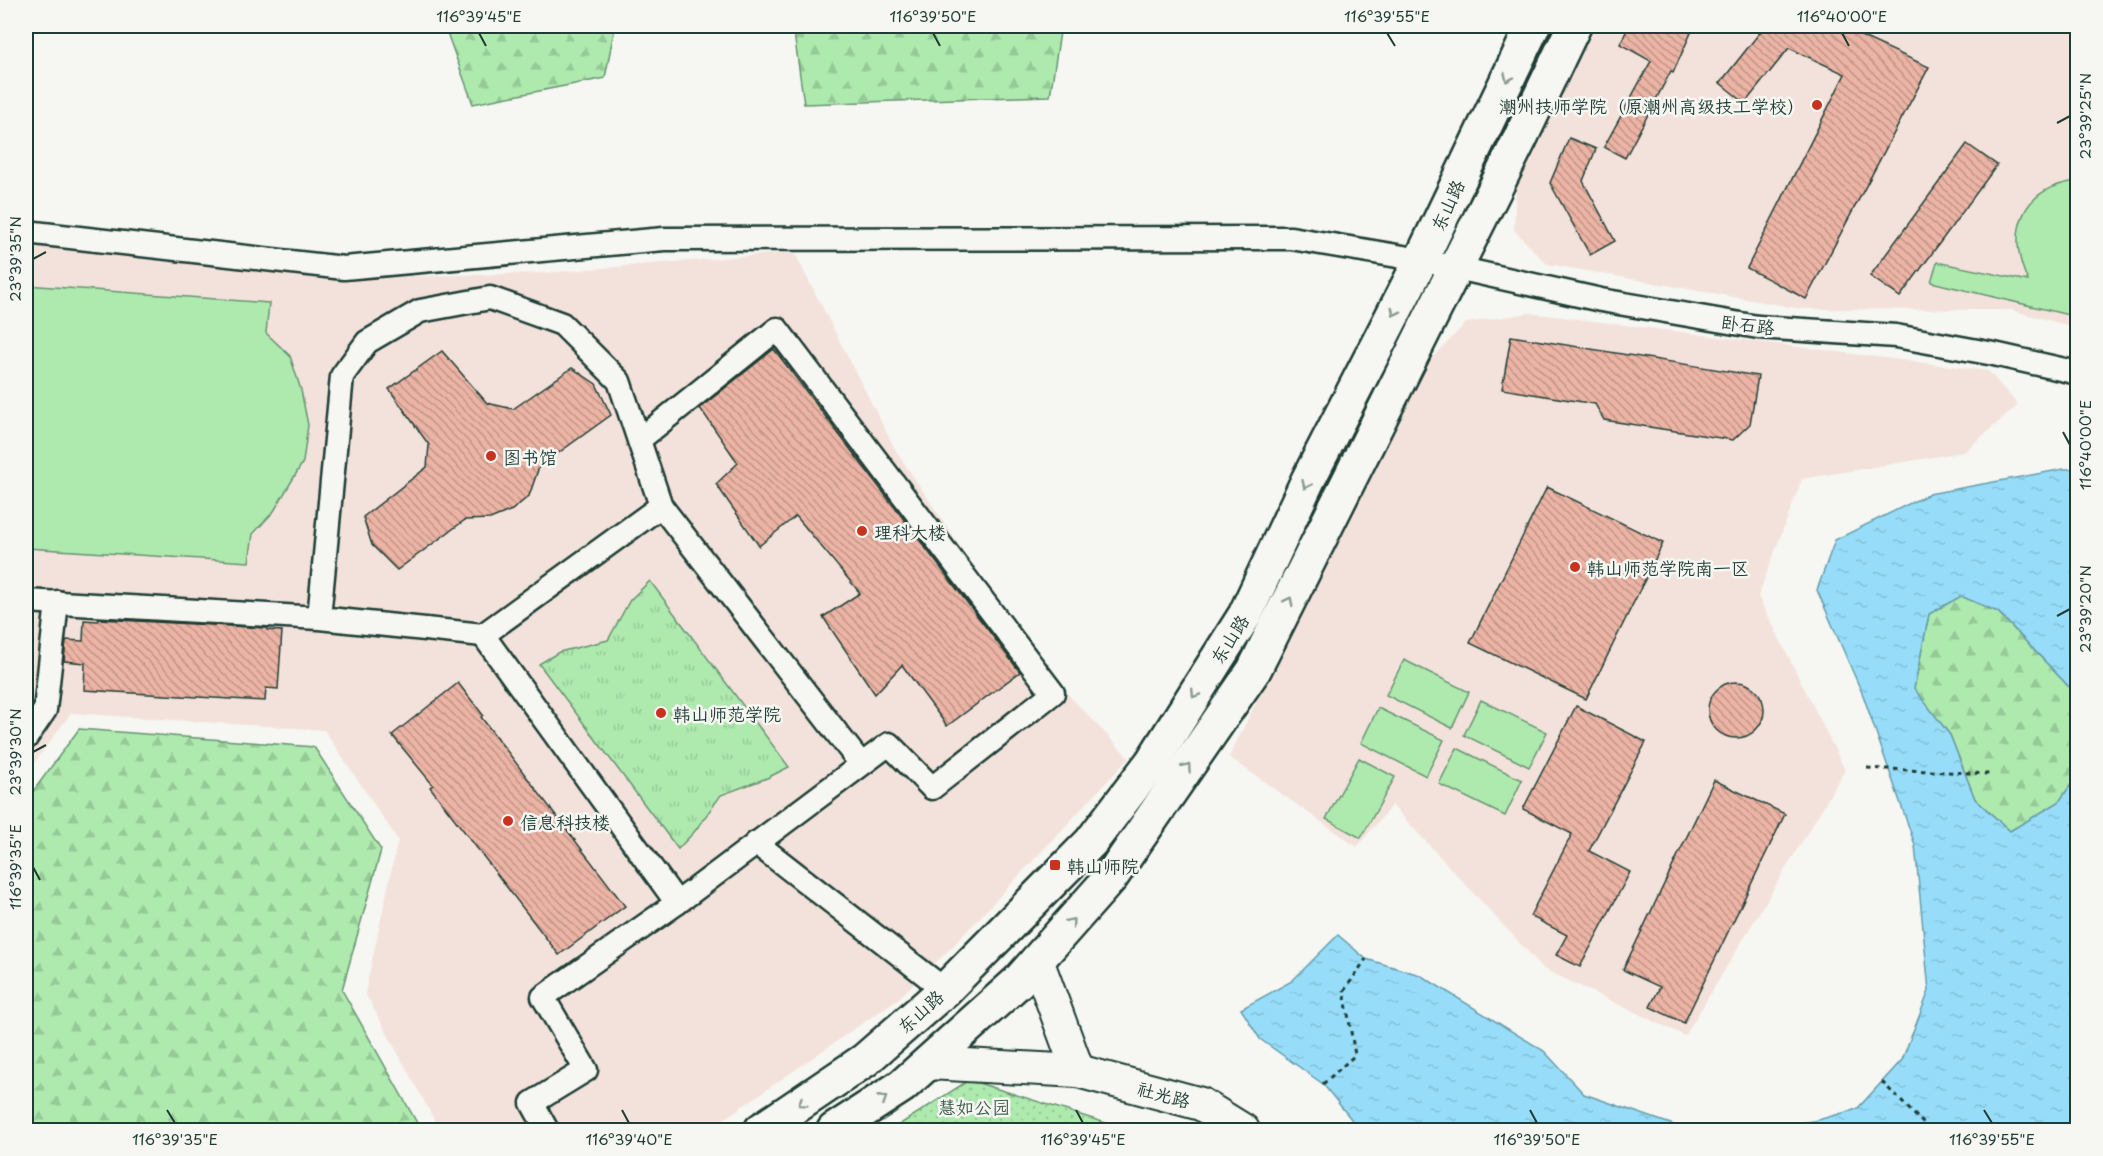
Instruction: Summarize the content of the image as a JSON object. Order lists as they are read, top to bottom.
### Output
{
  "streets": {
    "main road": ["东山路"],
    "street": ["卧石路", "社光路"]
  },
  "crossings": [
    ["东山路", "卧石路"],
    ["东山路", "社光路"]
  ],
  "parks": ["慧如公园"],
  "places": {
    "other": [
      "潮州技师学院（原潮州高级技工学校）",
      "图书馆",
      "理科大楼",
      "韩山师范学院南一区",
      "韩山师范学院",
      "信息科技楼"
    ],
    "transit": ["韩山师院"]
  },
  "coordinates": [
    "116°39'45\"E",
    "116°39'50\"E",
    "116°39'55\"E",
    "116°40'00\"E",
    "23°39'25\"N",
    "23°39'35\"N",
    "23°39'20\"N",
    "23°39'30\"N",
    "116°39'35\"E",
    "116°39'40\"E"
  ]
}
